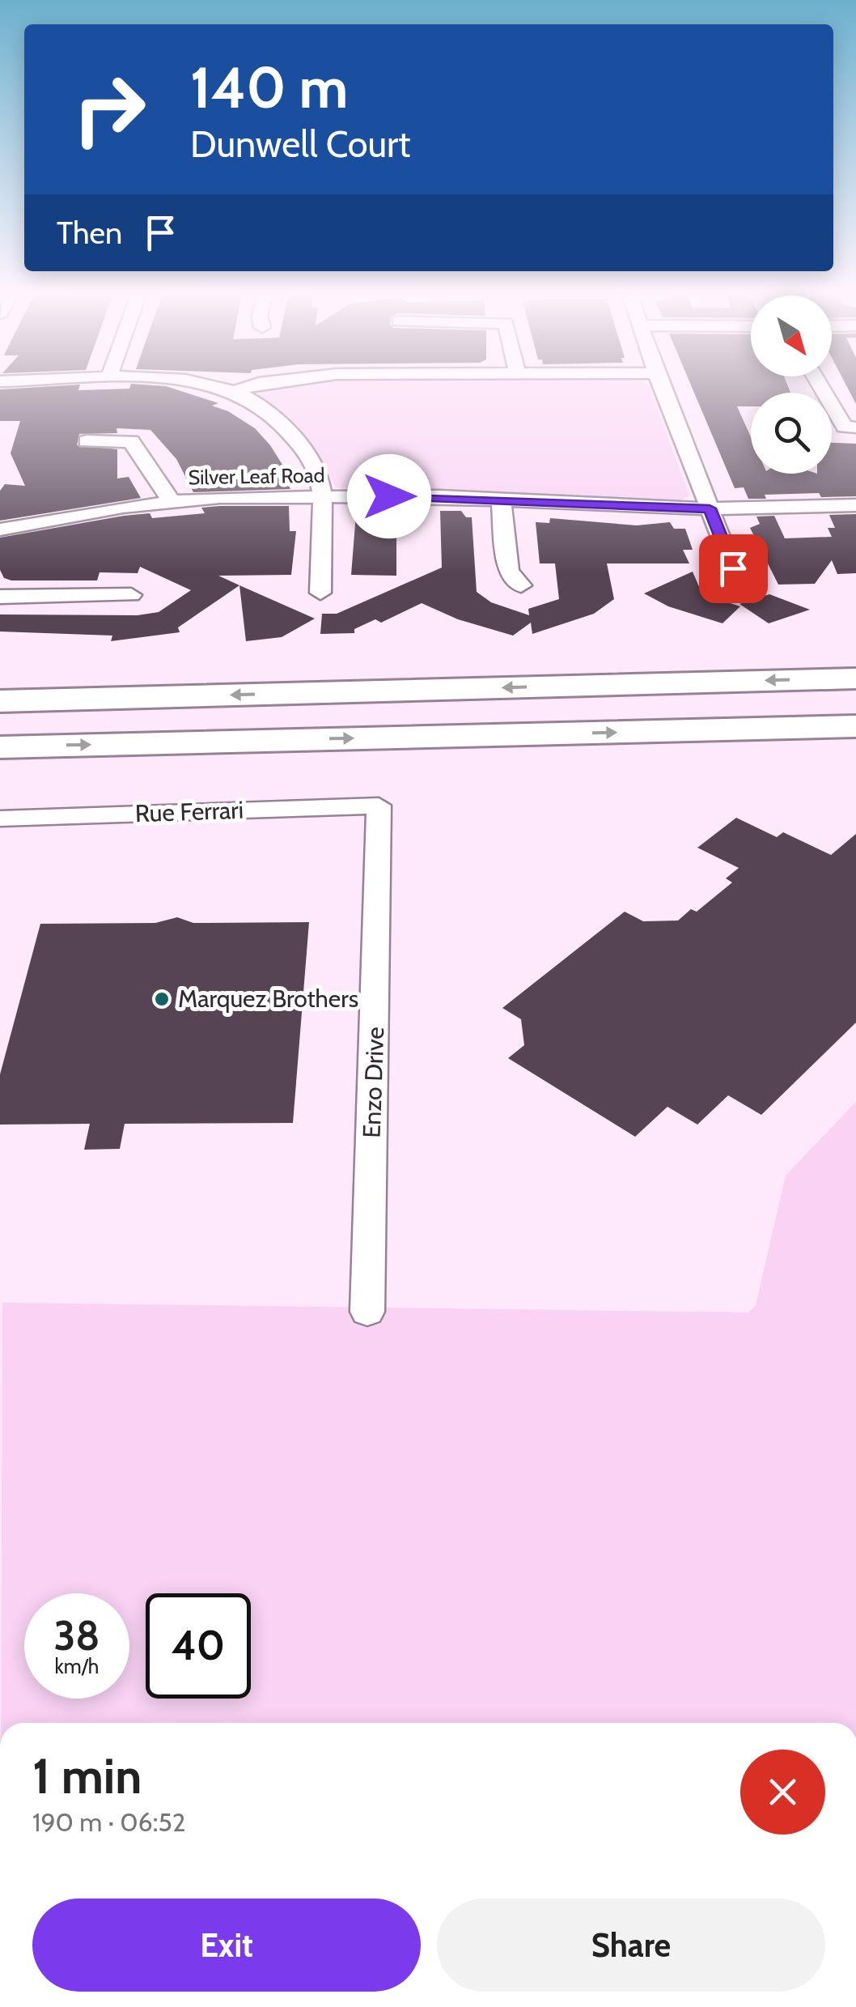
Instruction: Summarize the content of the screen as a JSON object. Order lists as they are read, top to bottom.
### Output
{
  "streets": {
    "street": ["Silver Leaf Road", "Rue Ferrari", "Enzo Drive"]
  },
  "crossings": [
    ["Rue Ferrari", "Enzo Drive"]
  ],
  "places": ["Marquez Brothers"],
  "north": "bottom right",
  "page": {
    "turn": ["140 m", "Dunwell Court"],
    "then": "Then",
    "speed": "38 km/h",
    "limit": "40",
    "heading": ["1 min", "190 m · 06:52"],
    "buttons": ["Exit", "Share"]
  }
}
